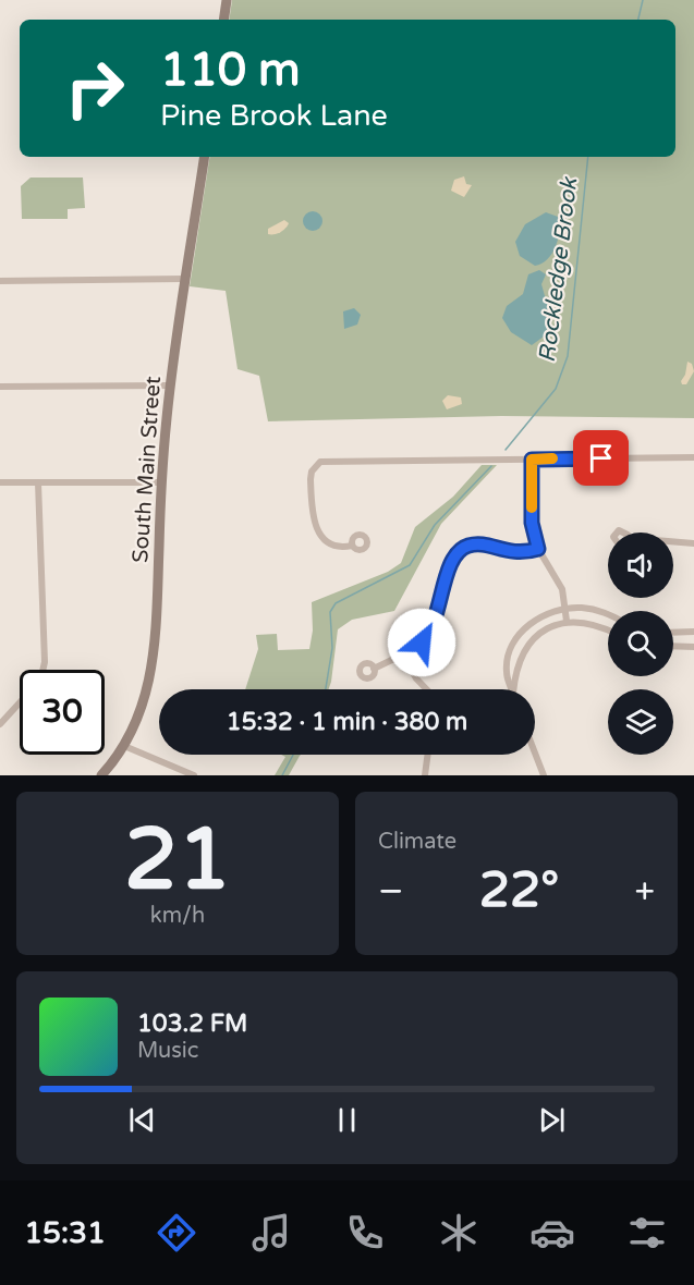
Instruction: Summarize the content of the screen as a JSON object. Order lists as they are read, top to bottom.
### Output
{
  "streets": {
    "main road": ["South Main Street"]
  },
  "water": ["Rockledge Brook"],
  "page": {
    "turn": ["110 m", "Pine Brook Lane"],
    "limit": "30",
    "trip": "15:32 · 1 min · 380 m",
    "tile": [
      ["21", "km/h"],
      "Climate"
    ],
    "heat": ["−", "22°", "+"],
    "song": ["103.2 FM", "Music"],
    "tabs": "15:31"
  }
}
